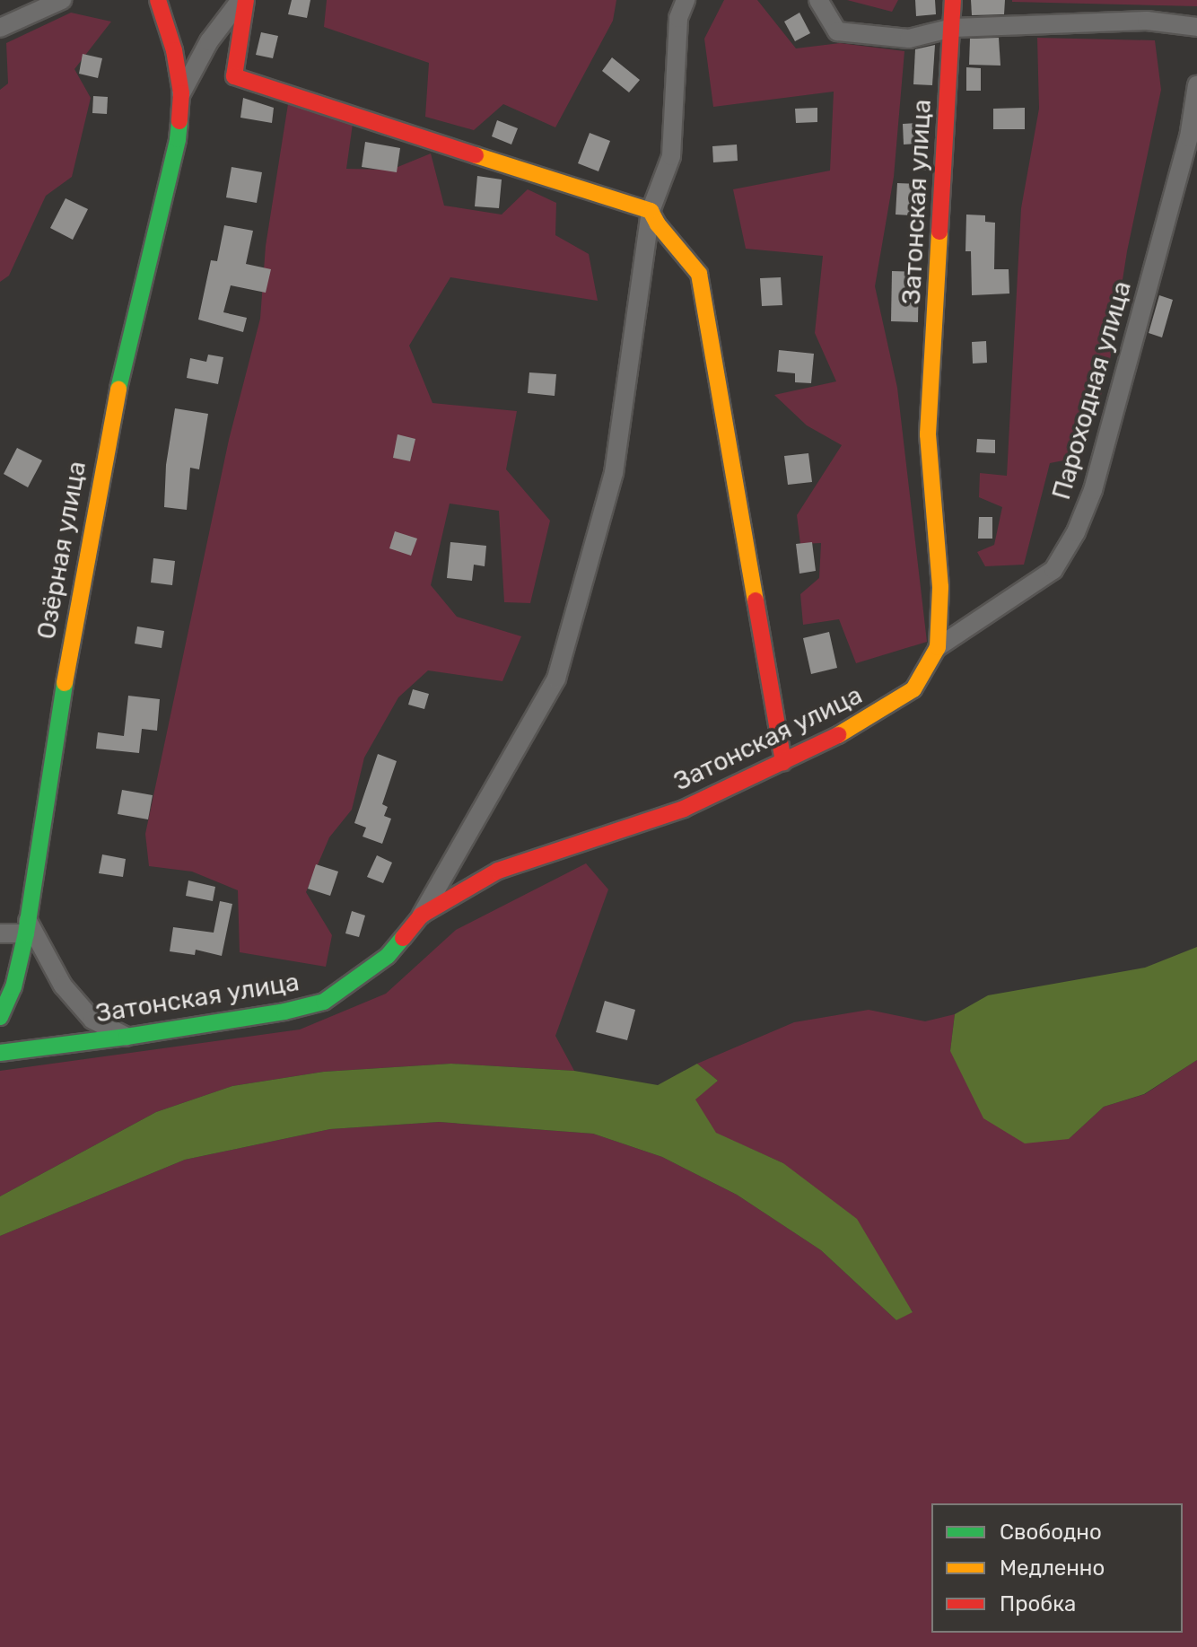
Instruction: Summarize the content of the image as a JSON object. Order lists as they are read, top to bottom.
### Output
{
  "streets": {
    "street": ["Затонская улица", "Пароходная улица", "Озёрная улица"]
  },
  "crossings": [
    ["Затонская улица", "Пароходная улица"]
  ],
  "legend": ["Свободно", "Медленно", "Пробка"]
}
